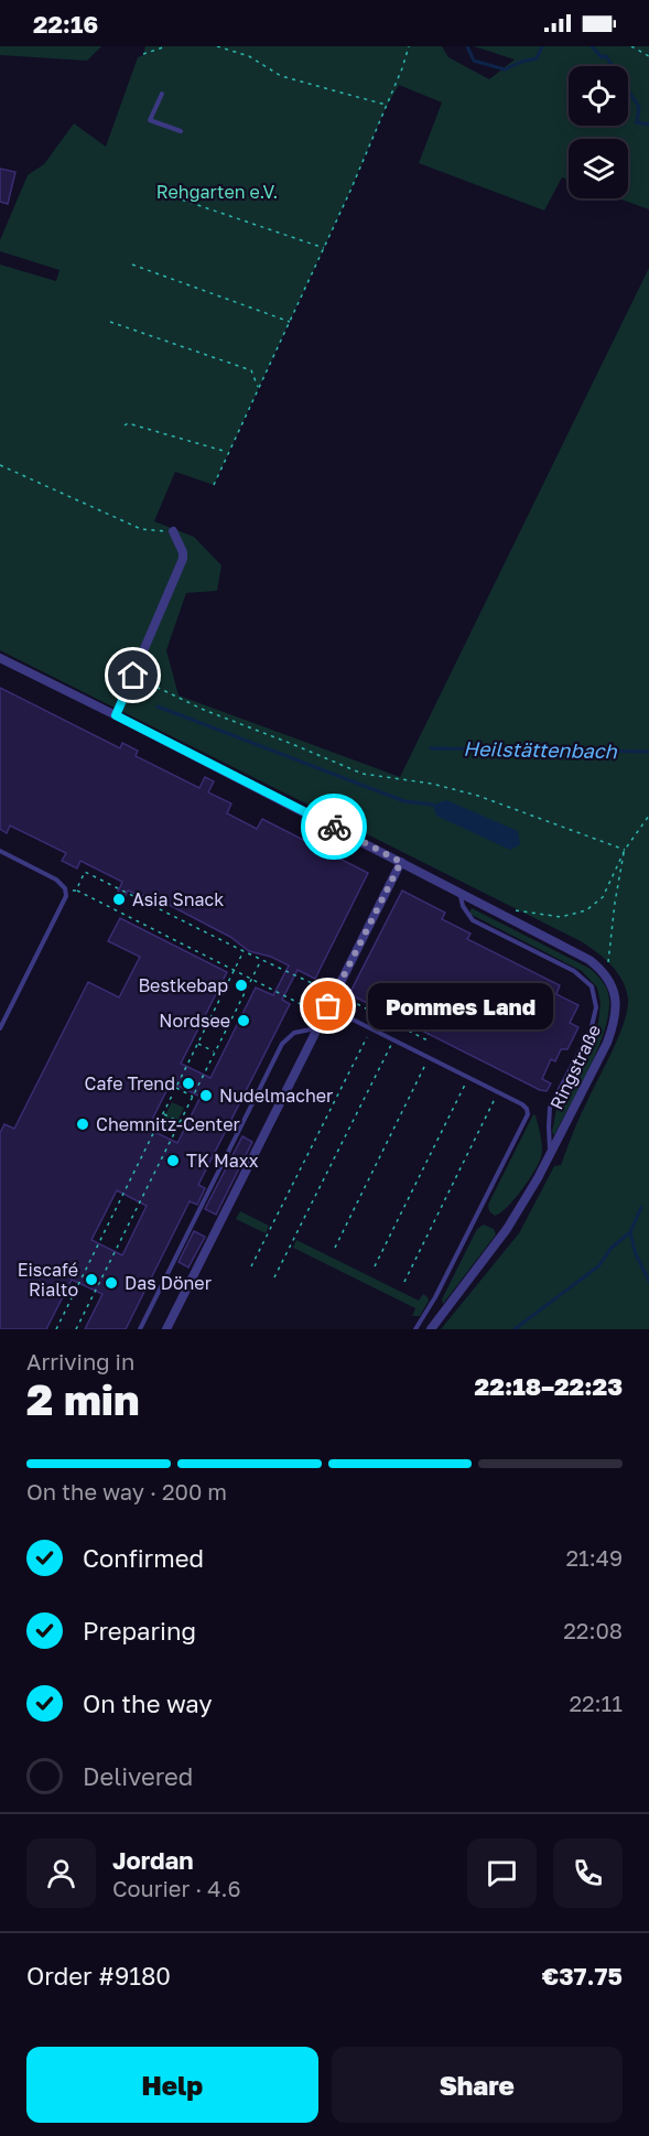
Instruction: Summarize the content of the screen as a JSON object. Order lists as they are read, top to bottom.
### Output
{
  "streets": {
    "street": ["Ringstraße"]
  },
  "water": ["Heilstättenbach"],
  "parks": ["Rehgarten e.V."],
  "places": [
    "Asia Snack",
    "Bestkebap",
    "Pommes Land",
    "Nordsee",
    "Cafe Trend",
    "Nudelmacher",
    "Chemnitz-Center",
    "TK Maxx",
    "Eiscafé Rialto",
    "Das Döner"
  ],
  "page": {
    "status": "22:16",
    "bubble": "Pommes Land",
    "heading": ["2 min", "Arriving in", "22:18–22:23"],
    "panel": [
      "Jordan",
      "Courier · 4.6",
      "Order #9180",
      "€37.75"
    ],
    "bar": "On the way · 200 m",
    "list": [
      ["Confirmed", "21:49"],
      ["Preparing", "22:08"],
      ["On the way", "22:11"],
      "Delivered"
    ],
    "buttons": ["Help", "Share"]
  }
}
